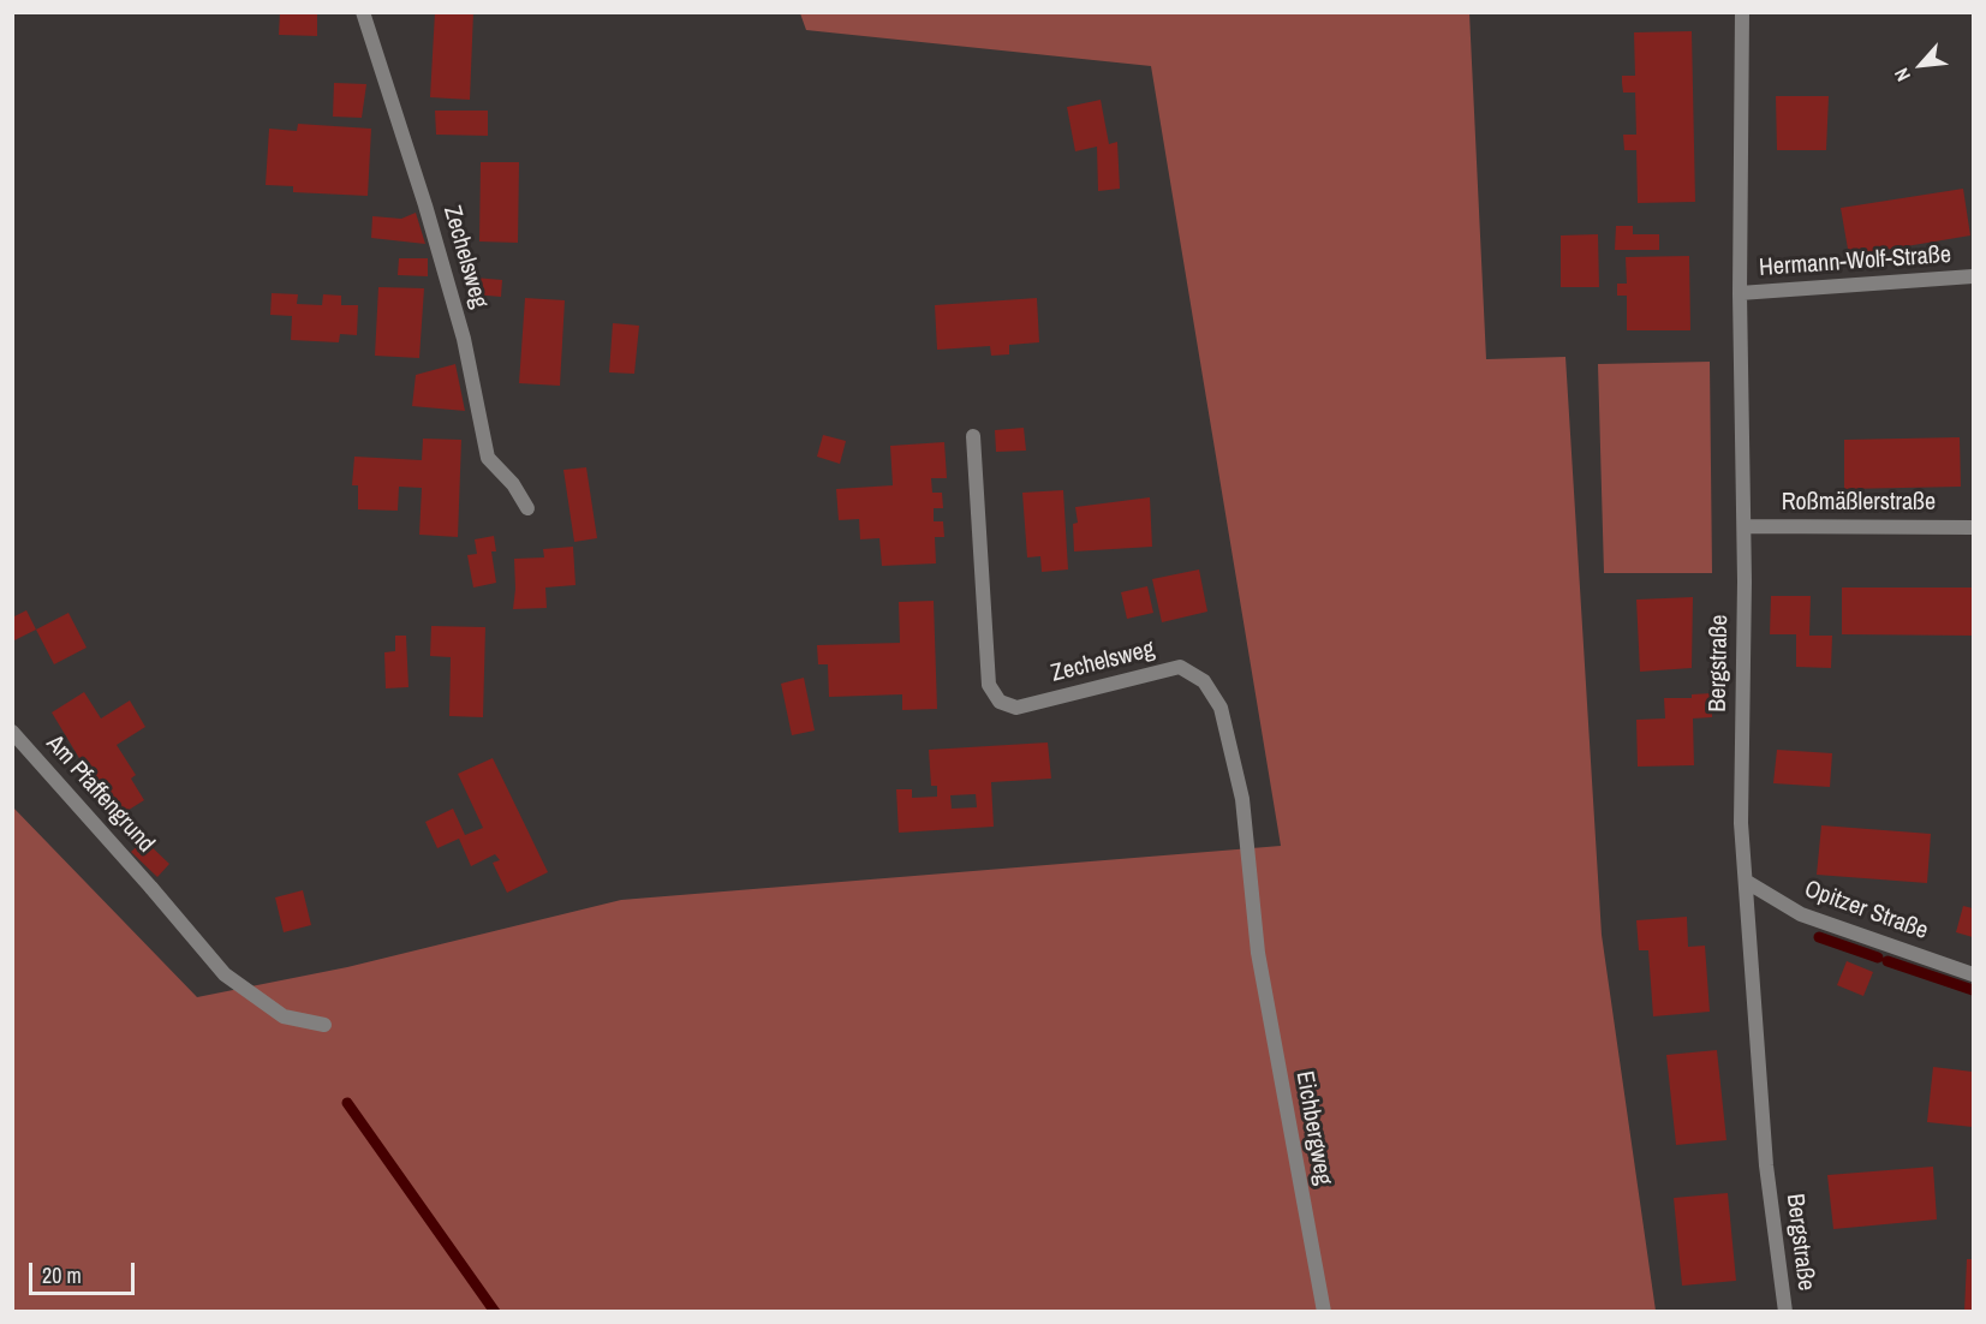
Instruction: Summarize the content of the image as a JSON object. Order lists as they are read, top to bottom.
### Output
{
  "streets": {
    "street": [
      "Zechelsweg",
      "Hermann-Wolf-Straße",
      "Roßmäßlerstraße",
      "Bergstraße",
      "Am Pfaffengrund",
      "Opitzer Straße",
      "Eichbergweg"
    ]
  },
  "crossings": [
    ["Zechelsweg", "Eichbergweg"],
    ["Hermann-Wolf-Straße", "Bergstraße"],
    ["Roßmäßlerstraße", "Bergstraße"],
    ["Bergstraße", "Opitzer Straße"]
  ],
  "scale_bar": "20 m",
  "north": "bottom left"
}
